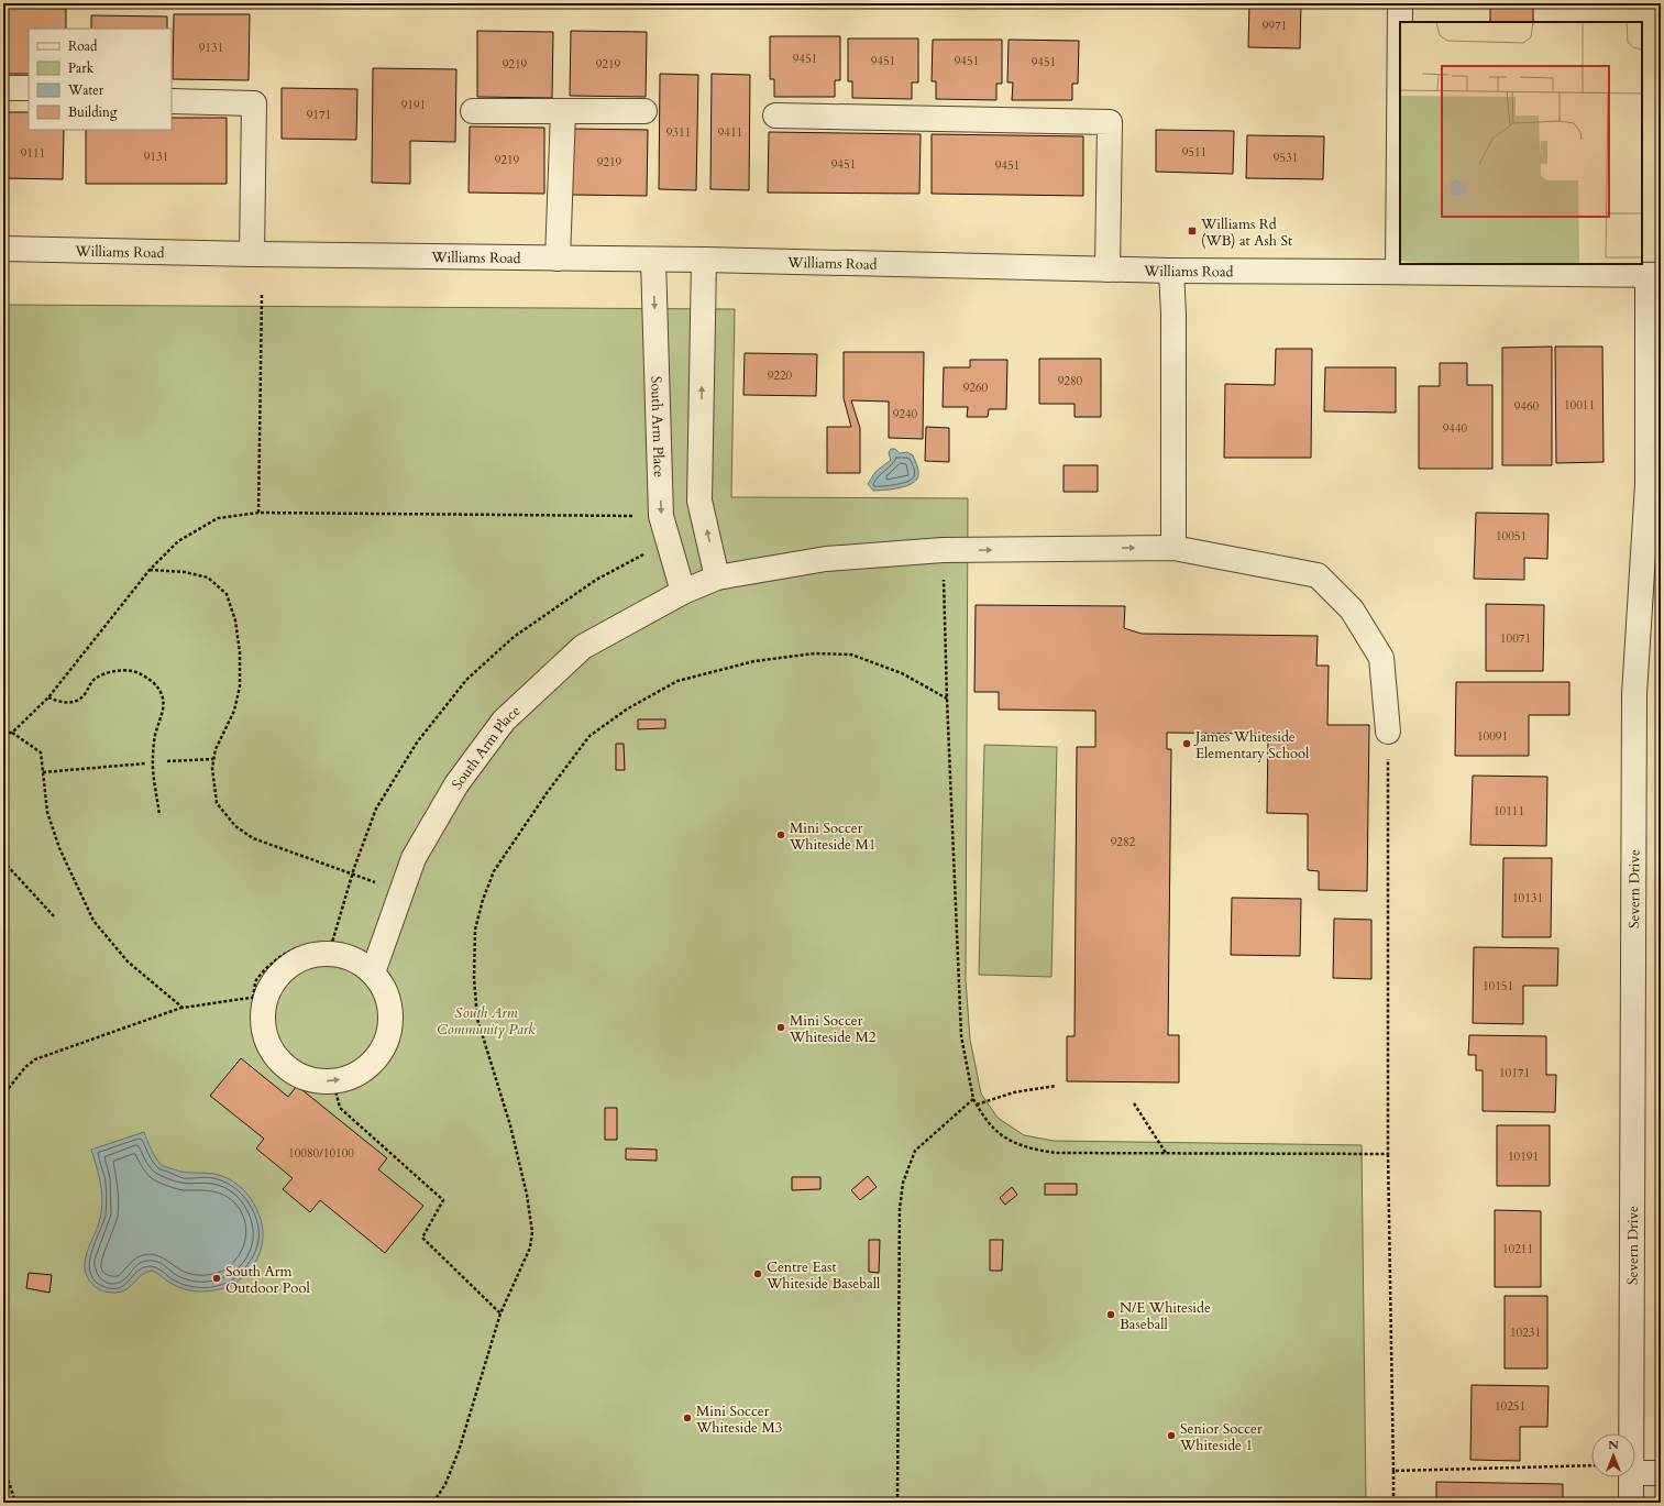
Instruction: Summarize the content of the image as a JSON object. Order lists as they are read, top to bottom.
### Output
{
  "streets": {
    "street": ["Williams Road", "South Arm Place", "Severn Drive"]
  },
  "crossings": [
    ["Williams Road", "South Arm Place"],
    ["Williams Road", "Severn Drive"]
  ],
  "parks": ["South Arm Community Park"],
  "places": {
    "transit": ["Williams Rd (WB) at Ash St"],
    "other": [
      "James Whiteside Elementary School",
      "Mini Soccer Whiteside M1",
      "Mini Soccer Whiteside M2",
      "Centre East Whiteside Baseball",
      "South Arm Outdoor Pool",
      "N/E Whiteside Baseball",
      "Mini Soccer Whiteside M3",
      "Senior Soccer Whiteside 1"
    ]
  },
  "house_numbers": [
    "9971",
    "9131",
    "9451",
    "9451",
    "9451",
    "9451",
    "9219",
    "9219",
    "9191",
    "9171",
    "9311",
    "9411",
    "9511",
    "9111",
    "9131",
    "9531",
    "9219",
    "9219",
    "9451",
    "9451",
    "9220",
    "9280",
    "9260",
    "10011",
    "9460",
    "9240",
    "9440",
    "10051",
    "10071",
    "10091",
    "10111",
    "9282",
    "10131",
    "10151",
    "10171",
    "10080/10100",
    "10191",
    "10211",
    "10231",
    "10251"
  ],
  "legend": [
    "Road",
    "Park",
    "Water",
    "Building"
  ],
  "north": "top"
}
